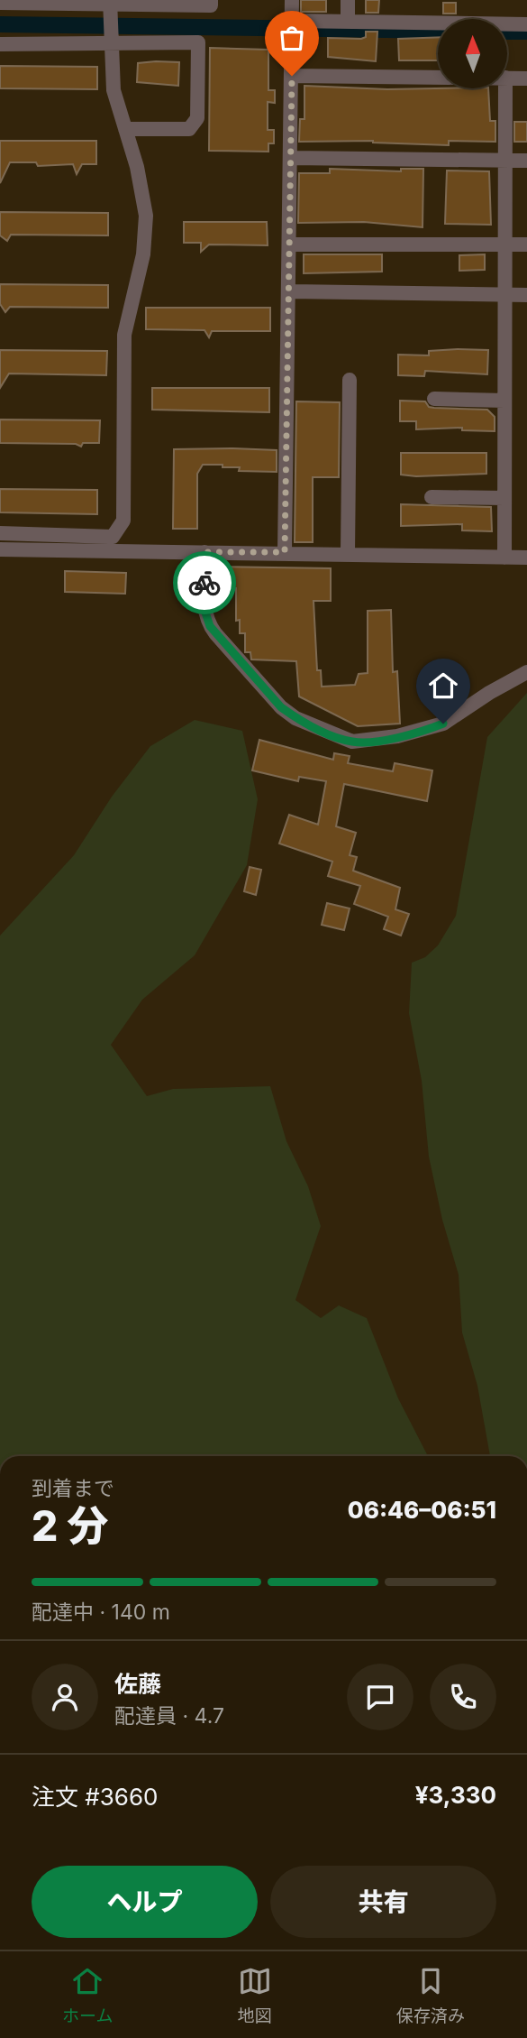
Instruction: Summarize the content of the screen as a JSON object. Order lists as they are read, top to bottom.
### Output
{
  "north": "top",
  "page": {
    "heading": ["2 分", "到着まで", "06:46–06:51"],
    "panel": [
      "佐藤",
      "配達員 · 4.7",
      "注文 #3660",
      "¥3,330"
    ],
    "bar": "配達中 · 140 m",
    "buttons": ["ヘルプ", "共有"],
    "tabs": ["ホーム", "地図", "保存済み"]
  }
}
